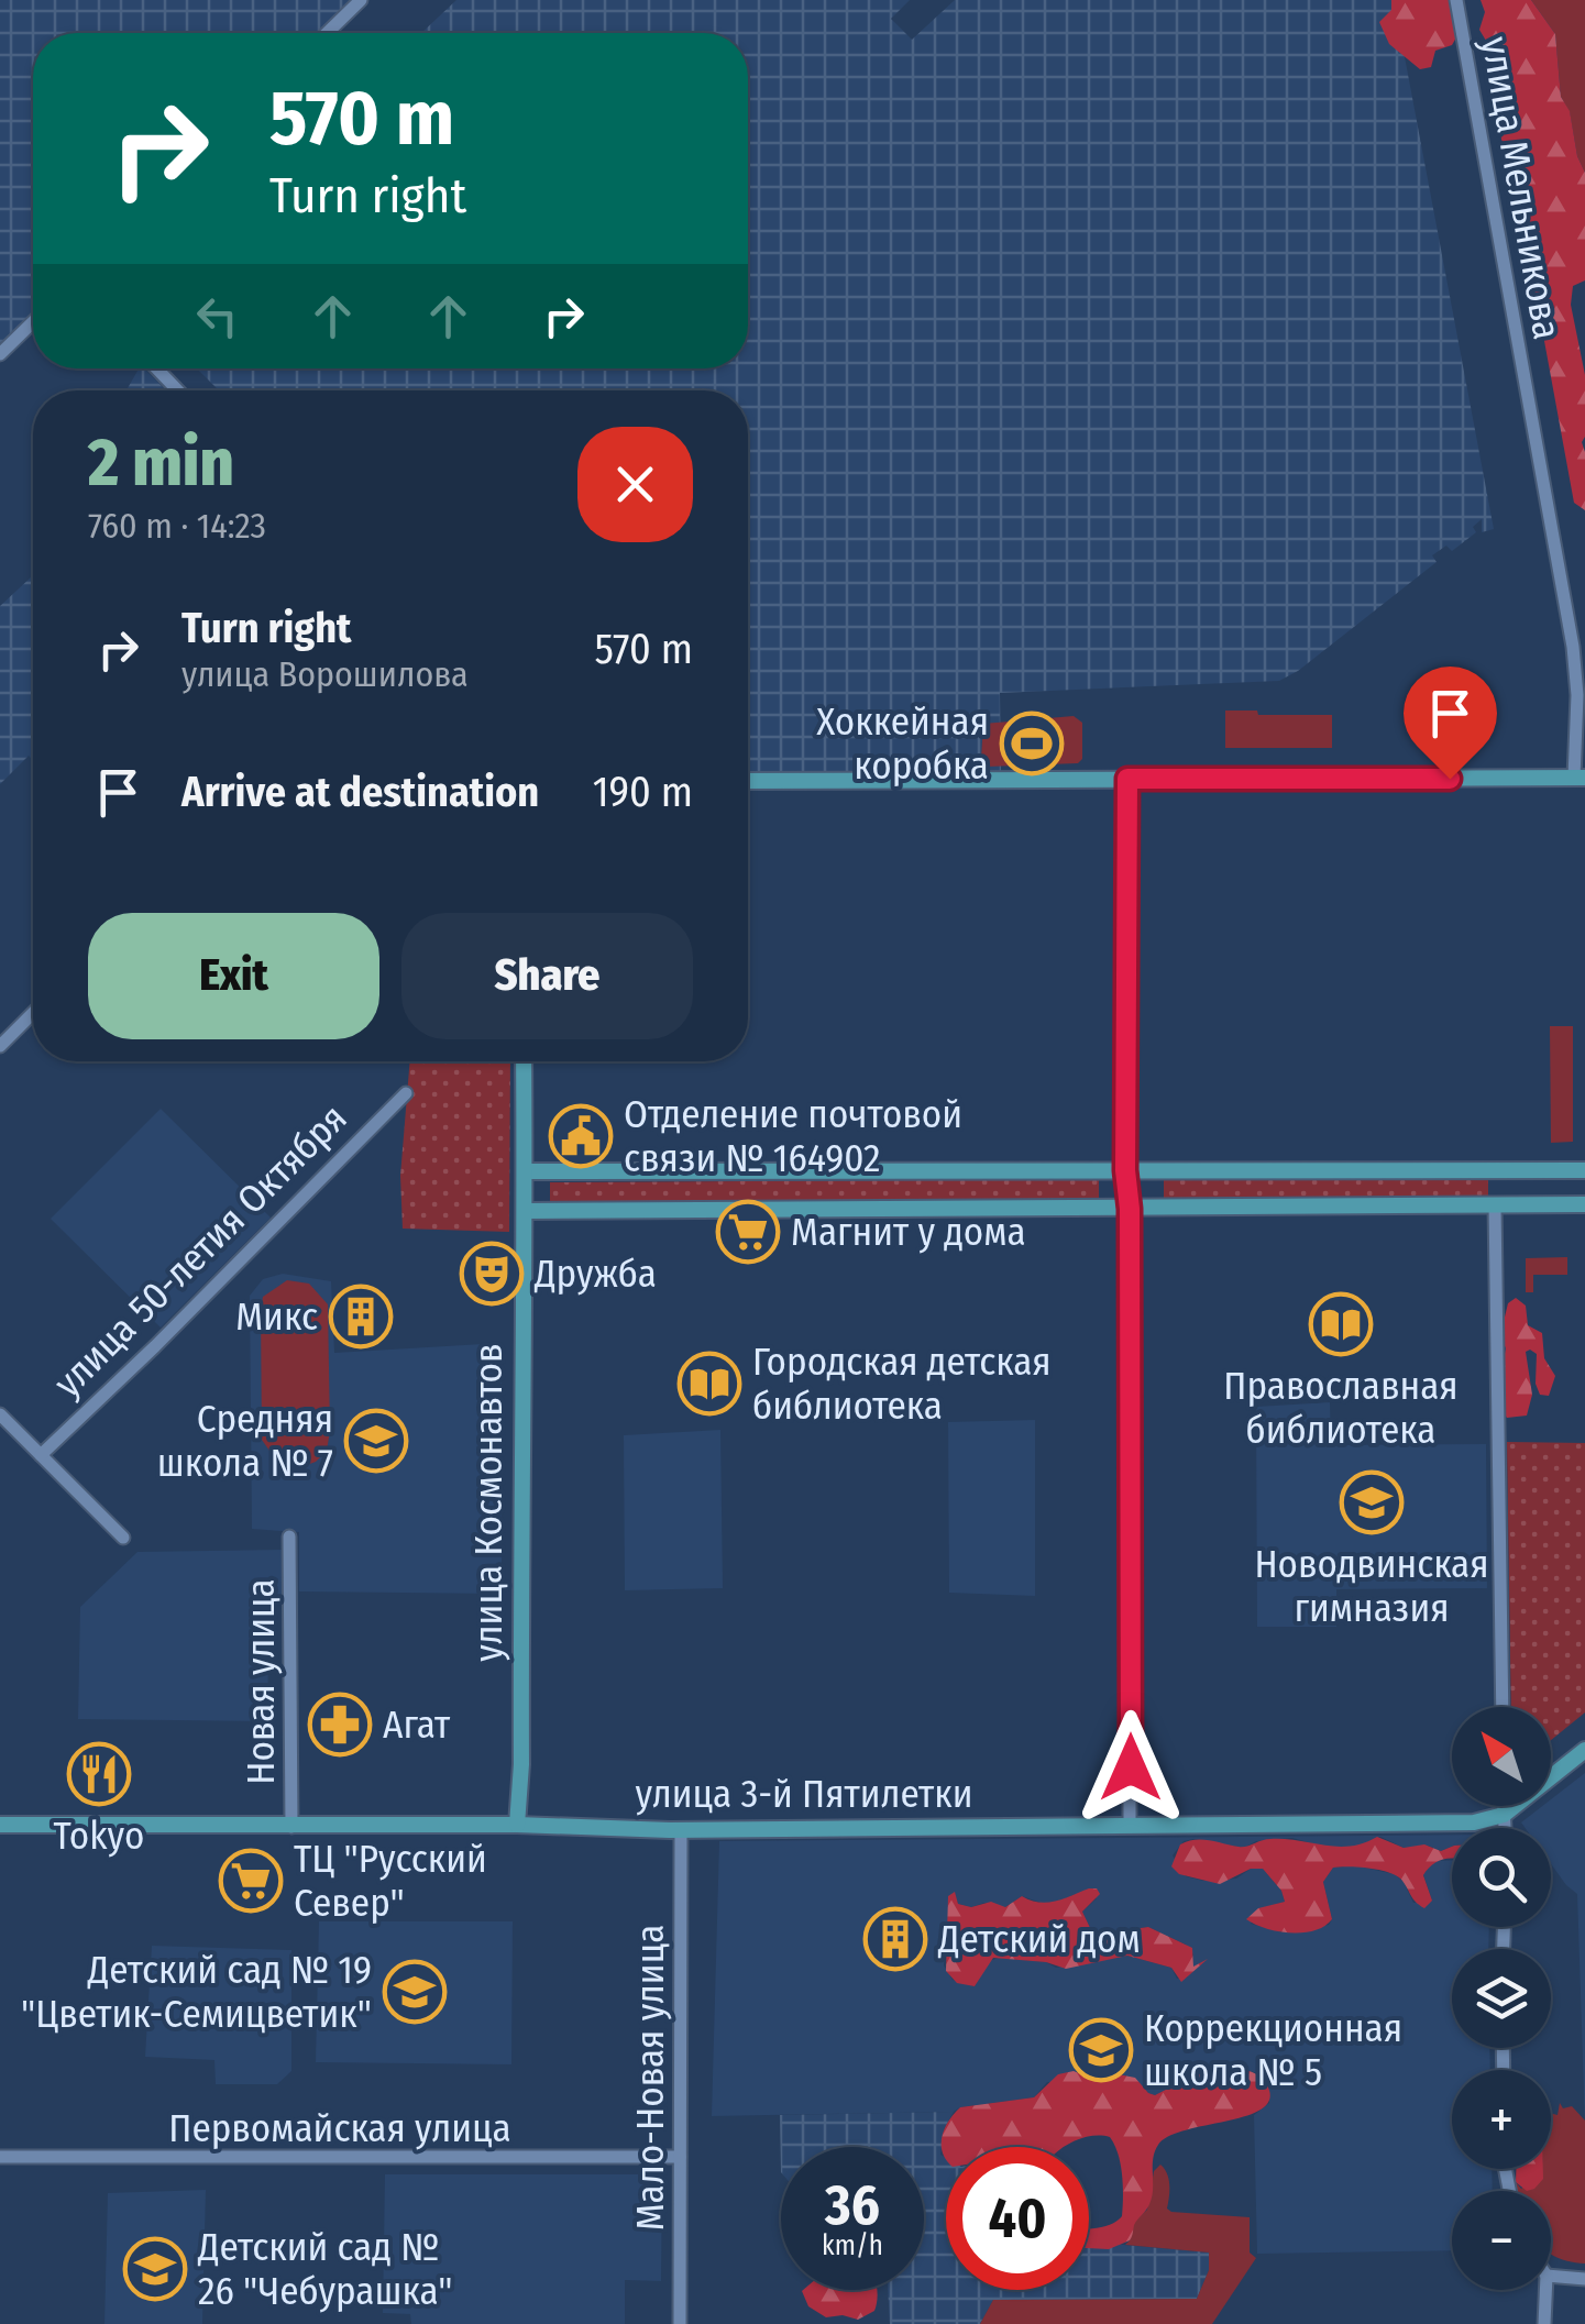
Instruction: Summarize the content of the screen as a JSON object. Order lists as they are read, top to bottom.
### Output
{
  "streets": {
    "main road": ["улица Космонавтов", "улица 3-й Пятилетки"],
    "street": [
      "улица Мельникова",
      "улица 50-летия Октября",
      "Новая улица",
      "Мало-Новая улица",
      "Первомайская улица"
    ]
  },
  "crossings": [
    ["улица Космонавтов", "улица 3-й Пятилетки"],
    ["Новая улица", "улица 3-й Пятилетки"],
    ["улица 3-й Пятилетки", "Мало-Новая улица"],
    ["Мало-Новая улица", "Первомайская улица"]
  ],
  "places": {
    "sports": ["Хоккейная коробка"],
    "public building": ["Отделение почтовой связи № 164902"],
    "supermarket": ["Магнит у дома", "ТЦ \"Русский Север\""],
    "theatre": ["Дружба"],
    "building": ["Микс", "Детский дом"],
    "library": ["Православная библиотека", "Городская детская библиотека"],
    "school or university": [
      "Средняя школа № 7",
      "Новодвинская гимназия",
      "Детский сад № 19 \"Цветик-Семицветик\"",
      "Коррекционная школа № 5",
      "Детский сад № 26 \"Чебурашка\""
    ],
    "pharmacy": ["Агат"],
    "restaurant": ["Tokyo"]
  },
  "north": "top left",
  "page": {
    "turn": ["570 m", "Turn right"],
    "heading": ["2 min", "760 m · 14:23"],
    "list": [
      {
        "name": "Turn right",
        "note": "улица Ворошилова",
        "value": "570 m"
      },
      {
        "name": "Arrive at destination",
        "value": "190 m"
      }
    ],
    "buttons": ["Exit", "Share"],
    "map_buttons": ["+", "−"],
    "speed": "36 km/h",
    "limit": "40"
  }
}
